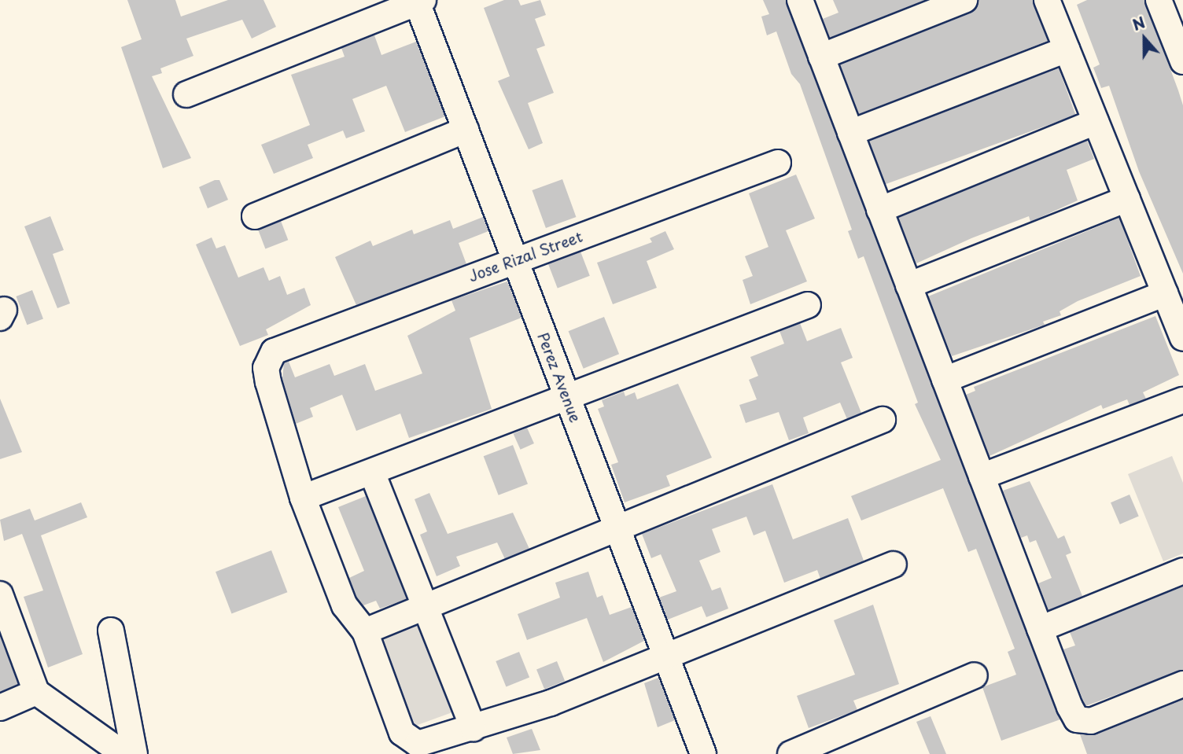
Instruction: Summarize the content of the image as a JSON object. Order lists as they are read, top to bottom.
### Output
{
  "streets": {
    "street": ["Jose Rizal Street", "Perez Avenue"]
  },
  "crossings": [
    ["Jose Rizal Street", "Perez Avenue"]
  ],
  "north": "top"
}
